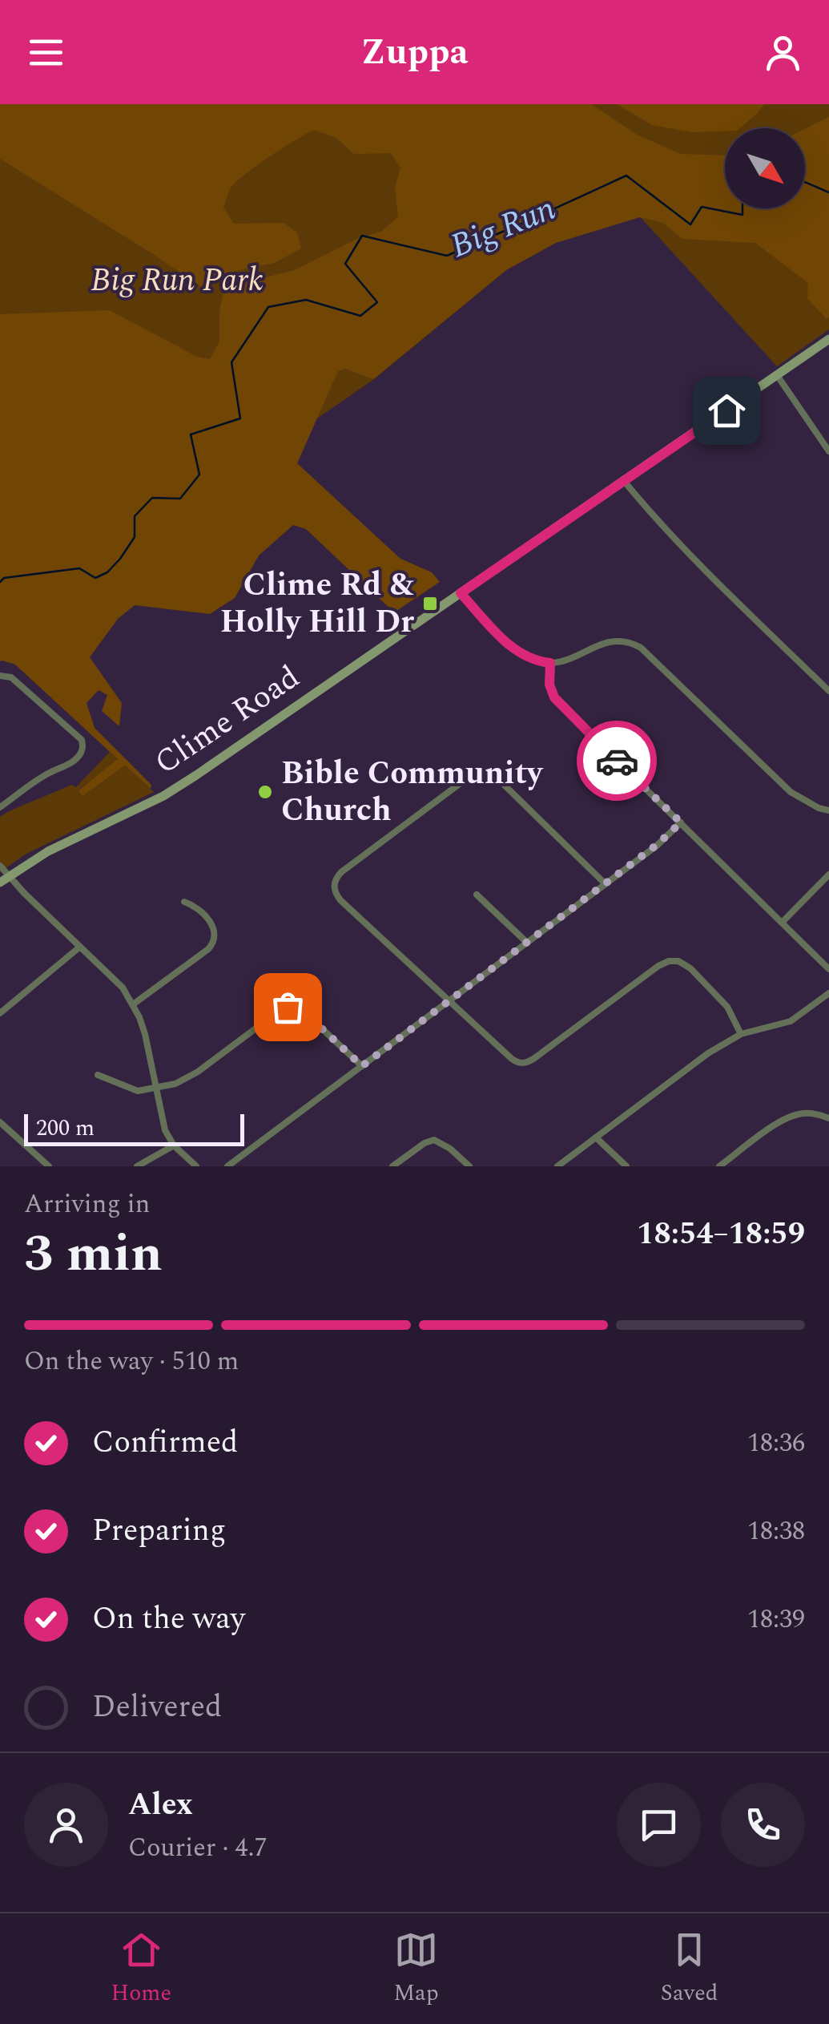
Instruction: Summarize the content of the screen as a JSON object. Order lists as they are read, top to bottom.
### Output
{
  "streets": {
    "main road": ["Clime Road"]
  },
  "water": ["Big Run"],
  "parks": ["Big Run Park"],
  "places": {
    "transit": ["Clime Rd & Holly Hill Dr"],
    "other": ["Bible Community Church"]
  },
  "scale_bar": "200 m",
  "north": "bottom right",
  "page": {
    "header": "Zuppa",
    "scale": "200 m",
    "heading": ["3 min", "Arriving in", "18:54–18:59"],
    "panel": ["Alex", "Courier · 4.7"],
    "bar": "On the way · 510 m",
    "list": [
      ["Confirmed", "18:36"],
      ["Preparing", "18:38"],
      ["On the way", "18:39"],
      "Delivered"
    ],
    "tabs": ["Home", "Map", "Saved"]
  }
}
